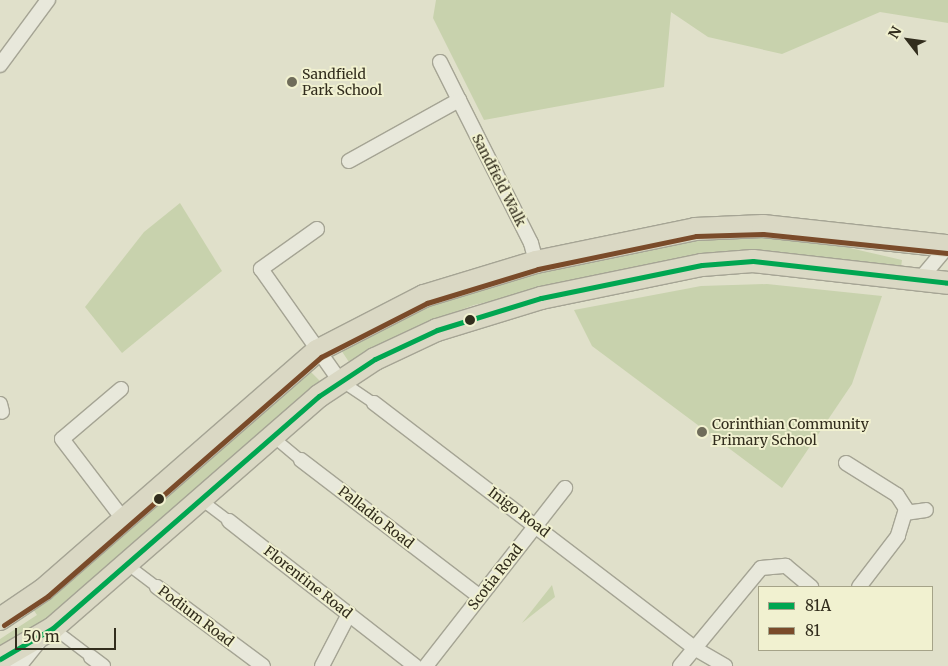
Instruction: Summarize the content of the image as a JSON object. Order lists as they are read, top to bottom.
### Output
{
  "streets": {
    "street": [
      "Sandfield Walk",
      "Inigo Road",
      "Palladio Road",
      "Scotia Road",
      "Florentine Road",
      "Podium Road"
    ]
  },
  "crossings": [
    ["Inigo Road", "Scotia Road"],
    ["Palladio Road", "Scotia Road"]
  ],
  "places": ["Sandfield Park School", "Corinthian Community Primary School"],
  "lines": ["transit line 81", "transit line 81A"],
  "legend": ["81A", "81"],
  "scale_bar": "50 m",
  "north": "top left"
}
